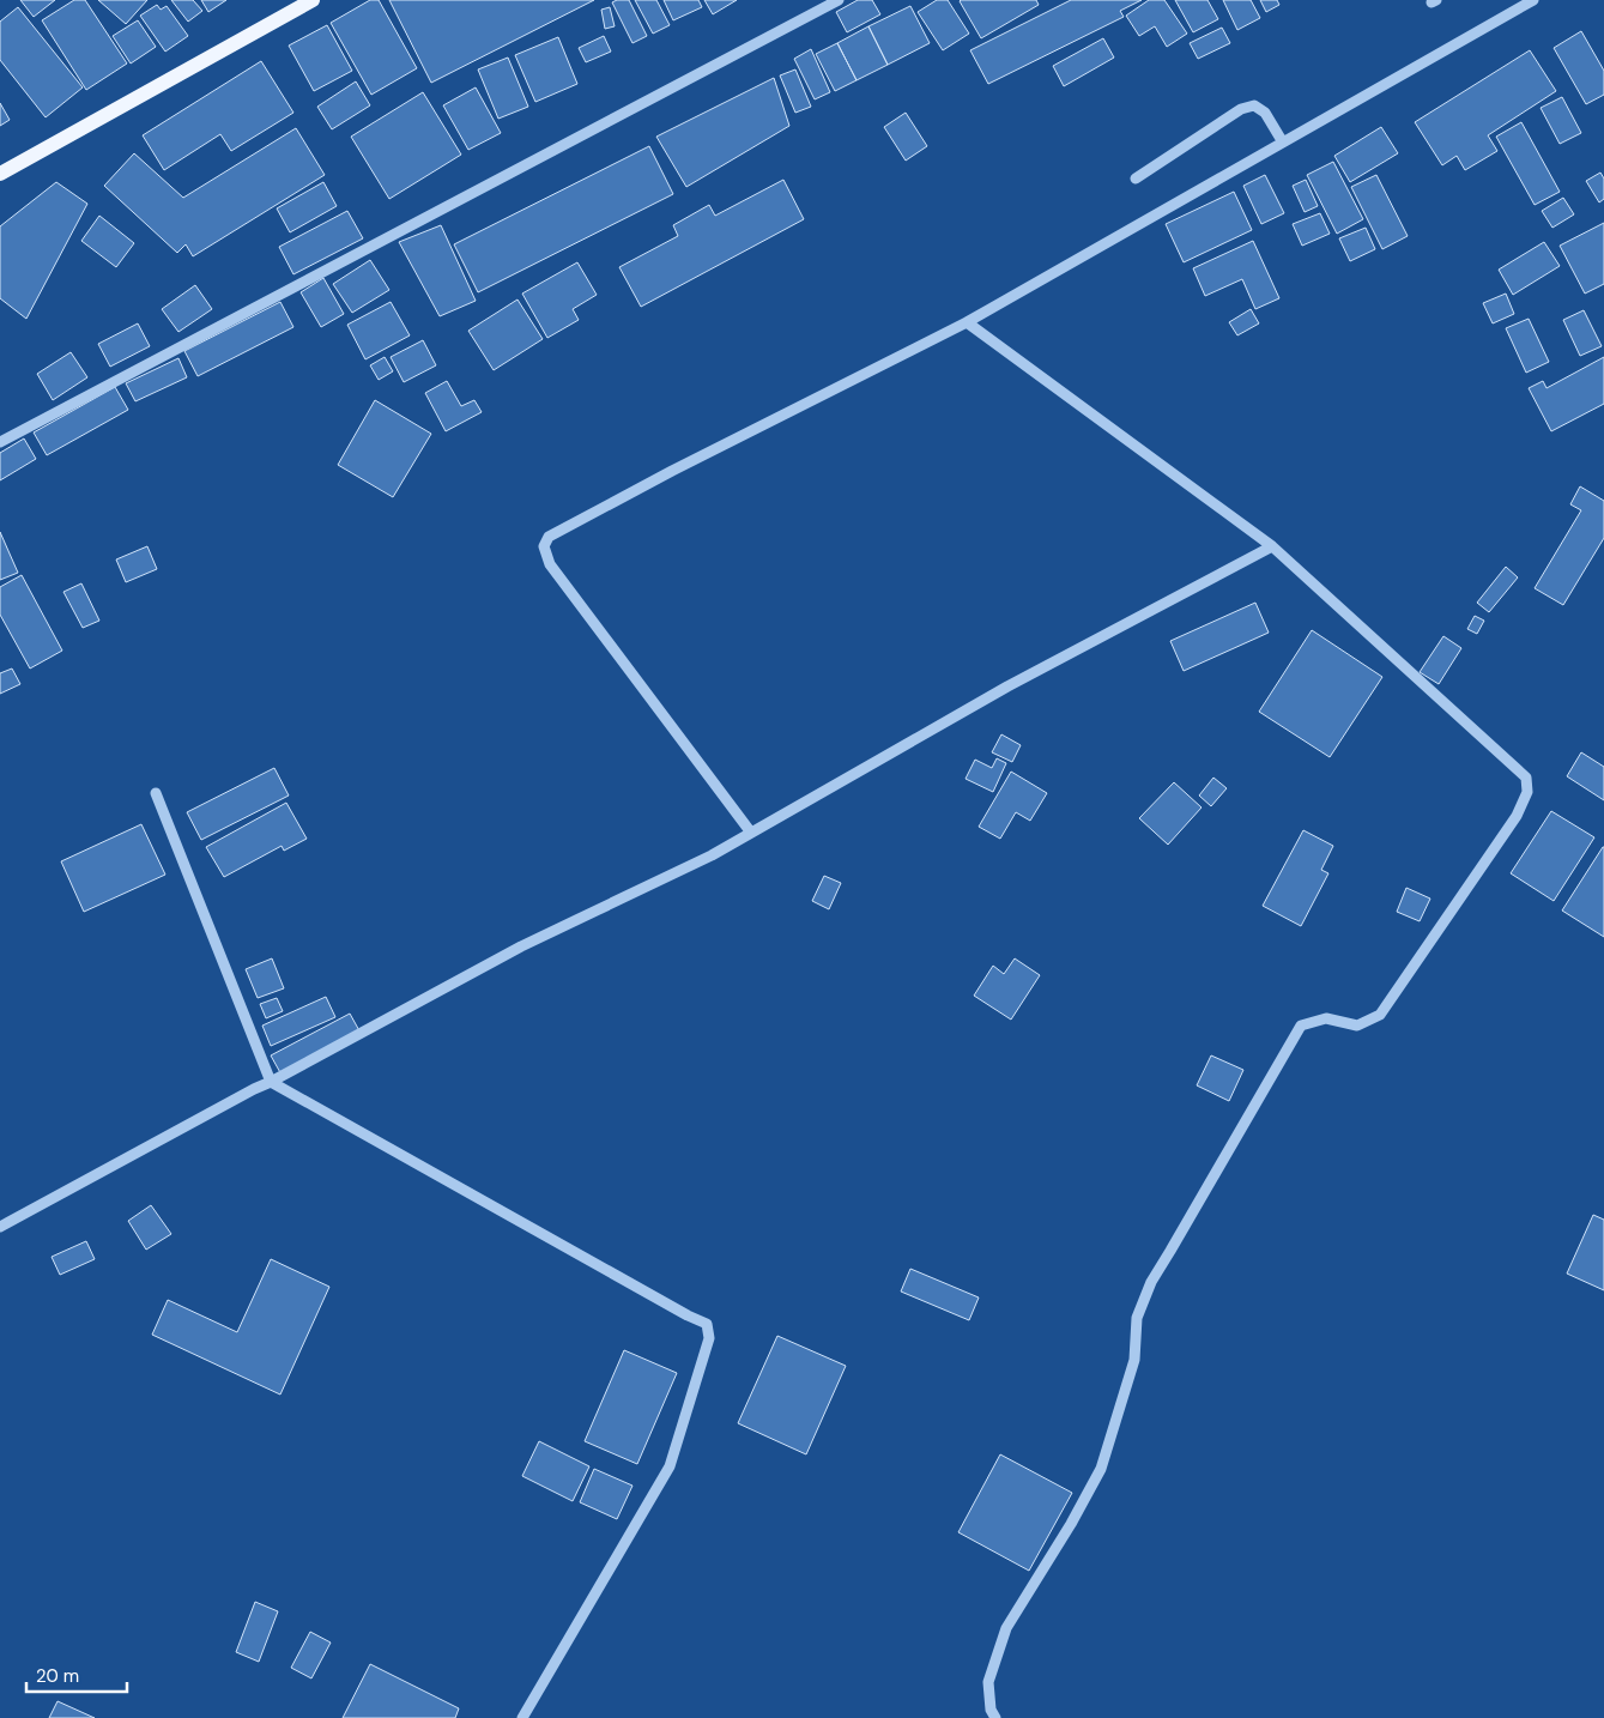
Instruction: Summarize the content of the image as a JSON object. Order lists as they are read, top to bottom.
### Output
{
  "scale_bar": "20 m"
}
